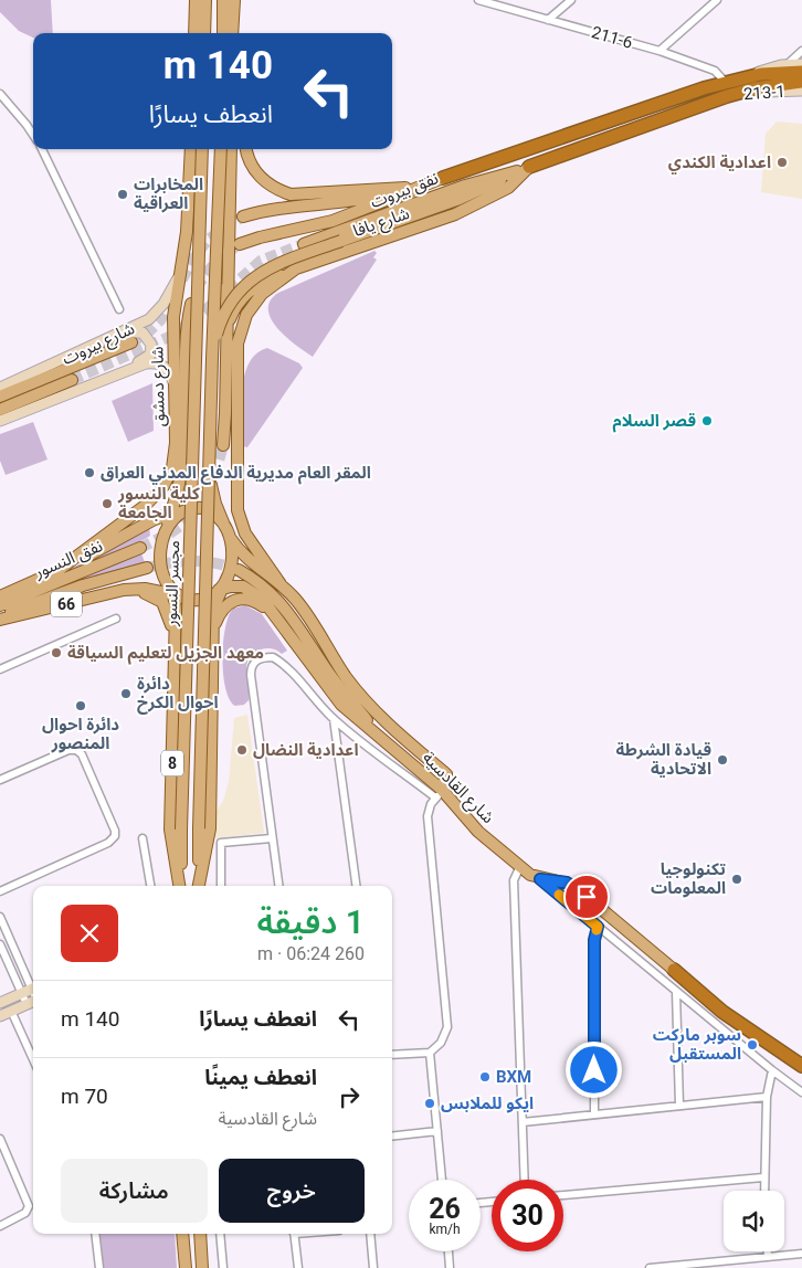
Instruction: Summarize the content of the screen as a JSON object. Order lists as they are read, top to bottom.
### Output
{
  "streets": {
    "highway": ["شارع يافا"],
    "main road": [
      "213-1",
      "نفق بيروت",
      "شارع بيروت",
      "شارع دمشق",
      "نفق النسور",
      "مجسر النسور",
      "66",
      "8",
      "شارع القادسية"
    ],
    "street": ["211-6"]
  },
  "crossings": [
    ["211-6", "شارع يافا"],
    ["213-1", "شارع يافا"],
    ["نفق بيروت", "شارع يافا"],
    ["شارع يافا", "شارع القادسية"],
    ["شارع بيروت", "شارع دمشق"],
    ["شارع دمشق", "66"],
    ["نفق النسور", "66"],
    ["66", "8"],
    ["66", "شارع القادسية"],
    ["8", "شارع القادسية"]
  ],
  "places": [
    "اعدادية الكندي",
    "المخابرات العراقية",
    "قصر السلام",
    "المقر العام مديرية الدفاع المدني العراق",
    "كلية النسور الجامعة",
    "معهد الجزيل لتعليم السياقة",
    "دائرة احوال الكرخ",
    "دائرة احوال المنصور",
    "اعدادية النضال",
    "قيادة الشرطة الاتحادية",
    "تكنولوجيا المعلومات",
    "سوبر ماركت المستقبل",
    "BXM",
    "ايكو للملابس"
  ],
  "page": {
    "turn": ["140 m", "انعطف يسارًا"],
    "heading": ["1 دقيقة", "260 m · 06:24"],
    "list": [
      {
        "name": "انعطف يسارًا",
        "value": "140 m"
      },
      {
        "name": "انعطف يمينًا",
        "note": "شارع القادسية",
        "value": "70 m"
      }
    ],
    "buttons": ["خروج", "مشاركة"],
    "speed": "26 km/h",
    "limit": "30"
  }
}
